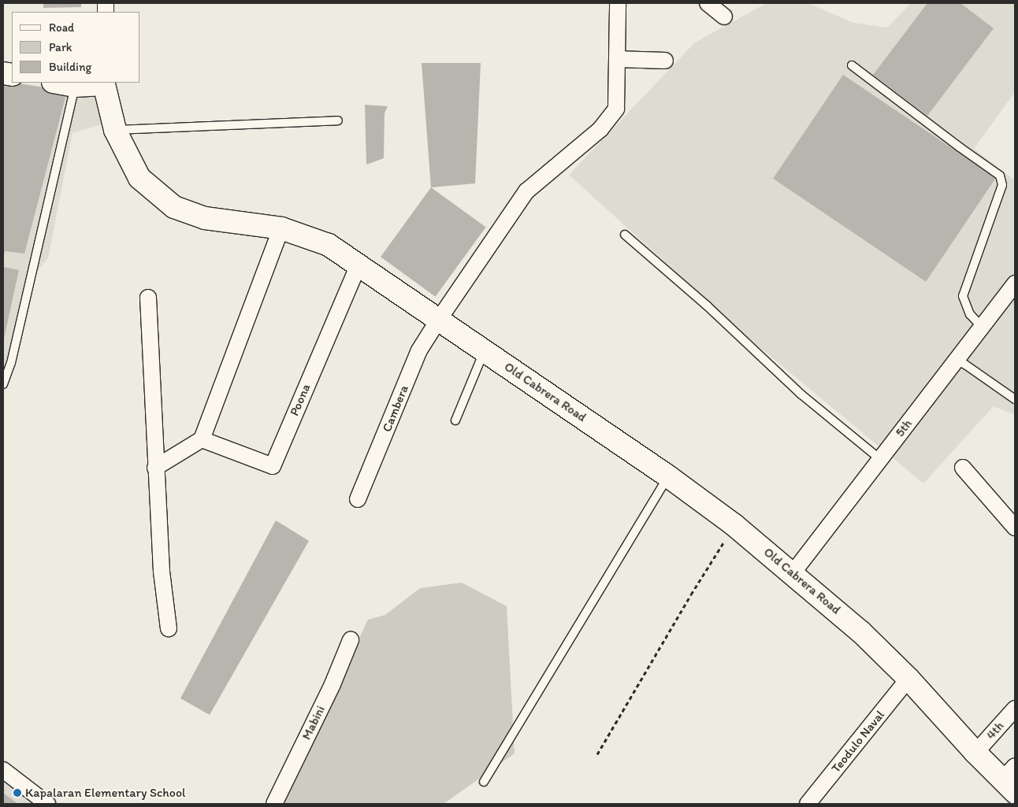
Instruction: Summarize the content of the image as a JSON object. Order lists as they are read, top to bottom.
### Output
{
  "streets": {
    "street": [
      "Old Cabrera Road",
      "Poona",
      "Cambera",
      "5th",
      "Mabini",
      "4th",
      "Teodulo Naval"
    ]
  },
  "crossings": [
    ["Old Cabrera Road", "Poona"],
    ["Old Cabrera Road", "Cambera"],
    ["Old Cabrera Road", "5th"],
    ["Old Cabrera Road", "4th"],
    ["Old Cabrera Road", "Teodulo Naval"]
  ],
  "places": ["Kapalaran Elementary School"],
  "legend": ["Road", "Park", "Building"]
}
